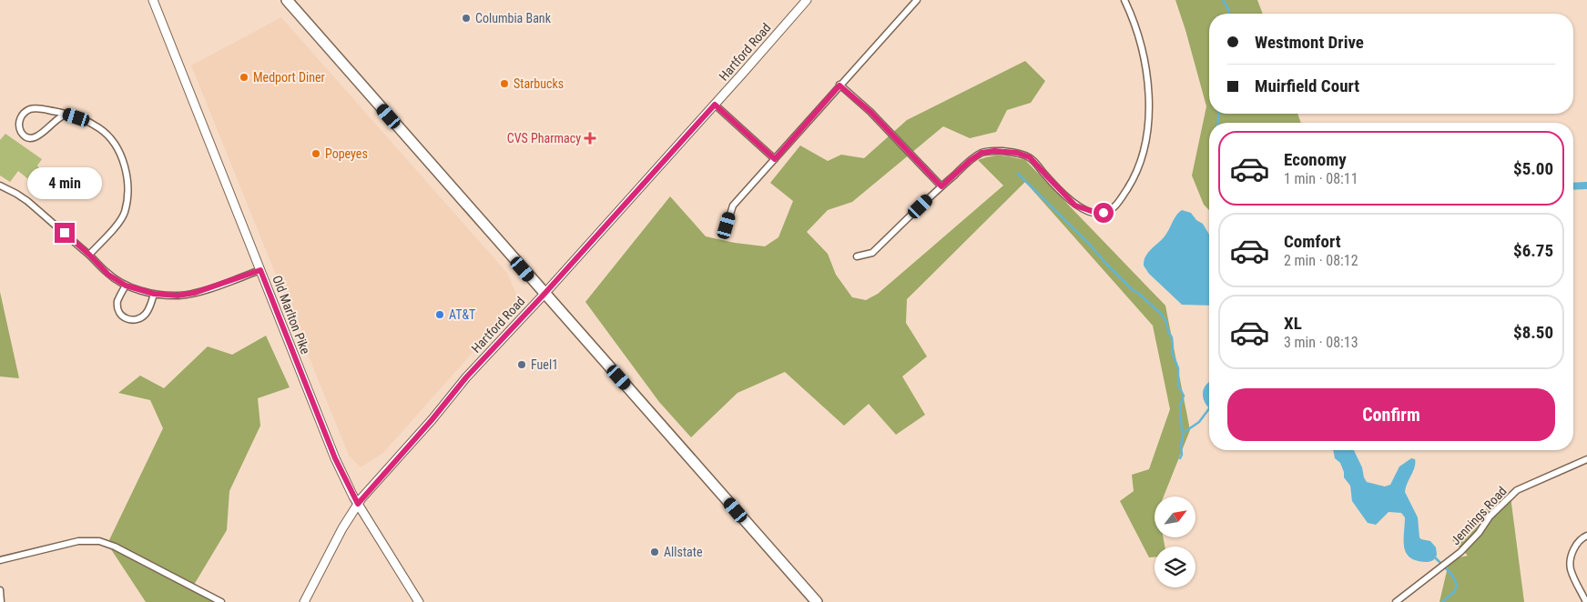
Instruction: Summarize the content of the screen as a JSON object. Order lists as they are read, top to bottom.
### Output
{
  "streets": {
    "street": ["Hartford Road", "Old Marlton Pike", "Jennings Road"]
  },
  "crossings": [
    ["Hartford Road", "Old Marlton Pike"]
  ],
  "places": {
    "other": [
      "Columbia Bank",
      "Medport Diner",
      "Starbucks",
      "Popeyes",
      "AT&T",
      "Fuel1",
      "Allstate"
    ],
    "health": ["CVS Pharmacy"]
  },
  "north": "top right",
  "page": {
    "banner": ["Westmont Drive", "Muirfield Court"],
    "list": [
      {
        "name": "Economy",
        "note": "1 min · 08:11",
        "value": "$5.00"
      },
      {
        "name": "Comfort",
        "note": "2 min · 08:12",
        "value": "$6.75"
      },
      {
        "name": "XL",
        "note": "3 min · 08:13",
        "value": "$8.50"
      }
    ],
    "bubble": "4 min",
    "buttons": "Confirm"
  }
}
